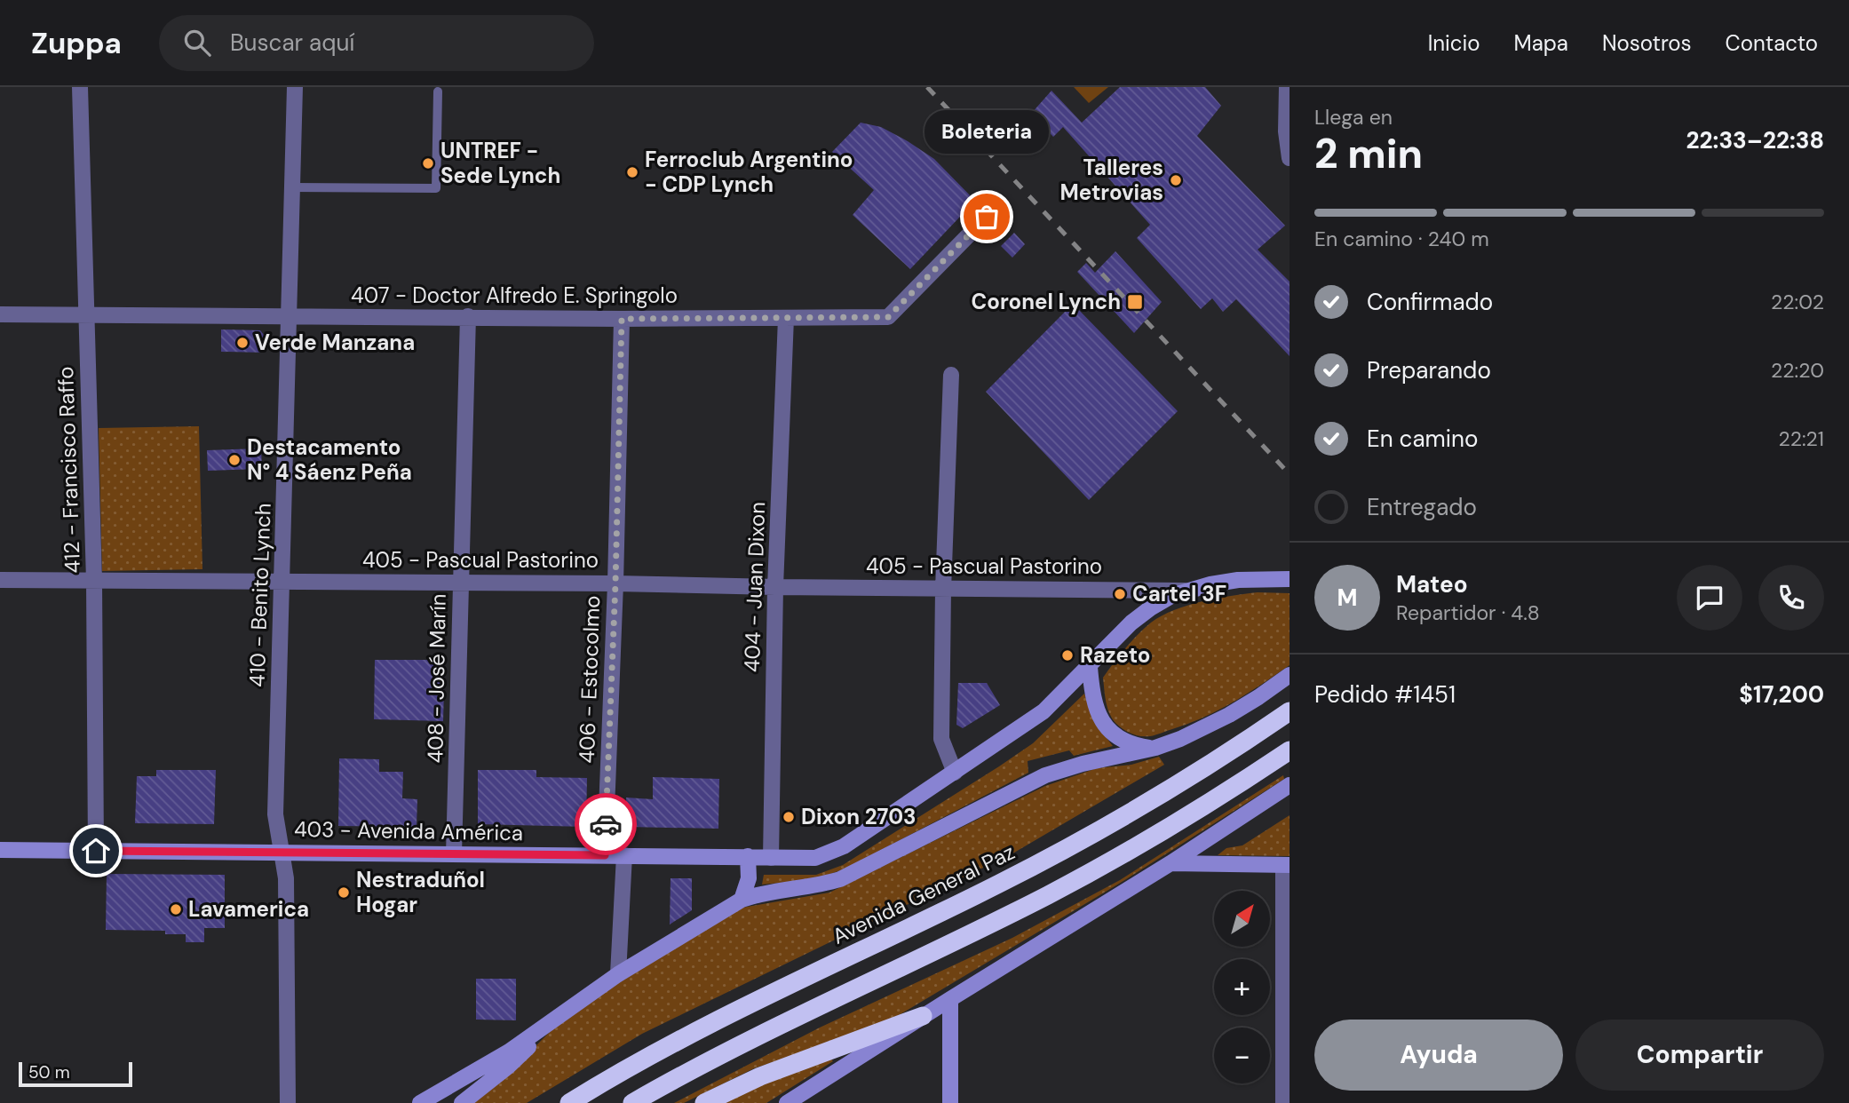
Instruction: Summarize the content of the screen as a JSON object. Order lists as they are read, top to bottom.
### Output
{
  "streets": {
    "highway": ["Avenida General Paz"],
    "street": [
      "407 - Doctor Alfredo E. Springolo",
      "412 - Francisco Raffo",
      "405 - Pascual Pastorino",
      "404 - Juan Dixon",
      "410 - Benito Lynch",
      "408 - José Marín",
      "406 - Estocolmo",
      "403 - Avenida América"
    ]
  },
  "crossings": [
    ["407 - Doctor Alfredo E. Springolo", "412 - Francisco Raffo"],
    ["407 - Doctor Alfredo E. Springolo", "404 - Juan Dixon"],
    ["407 - Doctor Alfredo E. Springolo", "410 - Benito Lynch"],
    ["407 - Doctor Alfredo E. Springolo", "408 - José Marín"],
    ["407 - Doctor Alfredo E. Springolo", "406 - Estocolmo"],
    ["412 - Francisco Raffo", "405 - Pascual Pastorino"],
    ["412 - Francisco Raffo", "403 - Avenida América"],
    ["405 - Pascual Pastorino", "404 - Juan Dixon"],
    ["405 - Pascual Pastorino", "410 - Benito Lynch"],
    ["405 - Pascual Pastorino", "408 - José Marín"],
    ["405 - Pascual Pastorino", "406 - Estocolmo"],
    ["404 - Juan Dixon", "403 - Avenida América"],
    ["410 - Benito Lynch", "403 - Avenida América"],
    ["408 - José Marín", "403 - Avenida América"],
    ["406 - Estocolmo", "403 - Avenida América"]
  ],
  "places": {
    "other": [
      "UNTREF - Sede Lynch",
      "Ferroclub Argentino - CDP Lynch",
      "Talleres Metrovias",
      "Boleteria",
      "Verde Manzana",
      "Destacamento N° 4 Sáenz Peña",
      "Cartel 3F",
      "Razeto",
      "Dixon 2703",
      "Nestraduñol Hogar",
      "Lavamerica"
    ],
    "transit": ["Coronel Lynch"]
  },
  "scale_bar": "50 m",
  "north": "top right",
  "page": {
    "header": "Zuppa",
    "search": "Buscar aquí",
    "nav": [
      "Inicio",
      "Mapa",
      "Nosotros",
      "Contacto"
    ],
    "heading": ["2 min", "Llega en", "22:33–22:38"],
    "panel": [
      "Mateo",
      "Repartidor · 4.8",
      "Pedido #1451",
      "$17,200"
    ],
    "bubble": "Boleteria",
    "bar": "En camino · 240 m",
    "list": [
      ["Confirmado", "22:02"],
      ["Preparando", "22:20"],
      ["En camino", "22:21"],
      "Entregado"
    ],
    "round": "M",
    "map_buttons": ["+", "−"],
    "buttons": ["Ayuda", "Compartir"],
    "scale": "50 m"
  }
}
